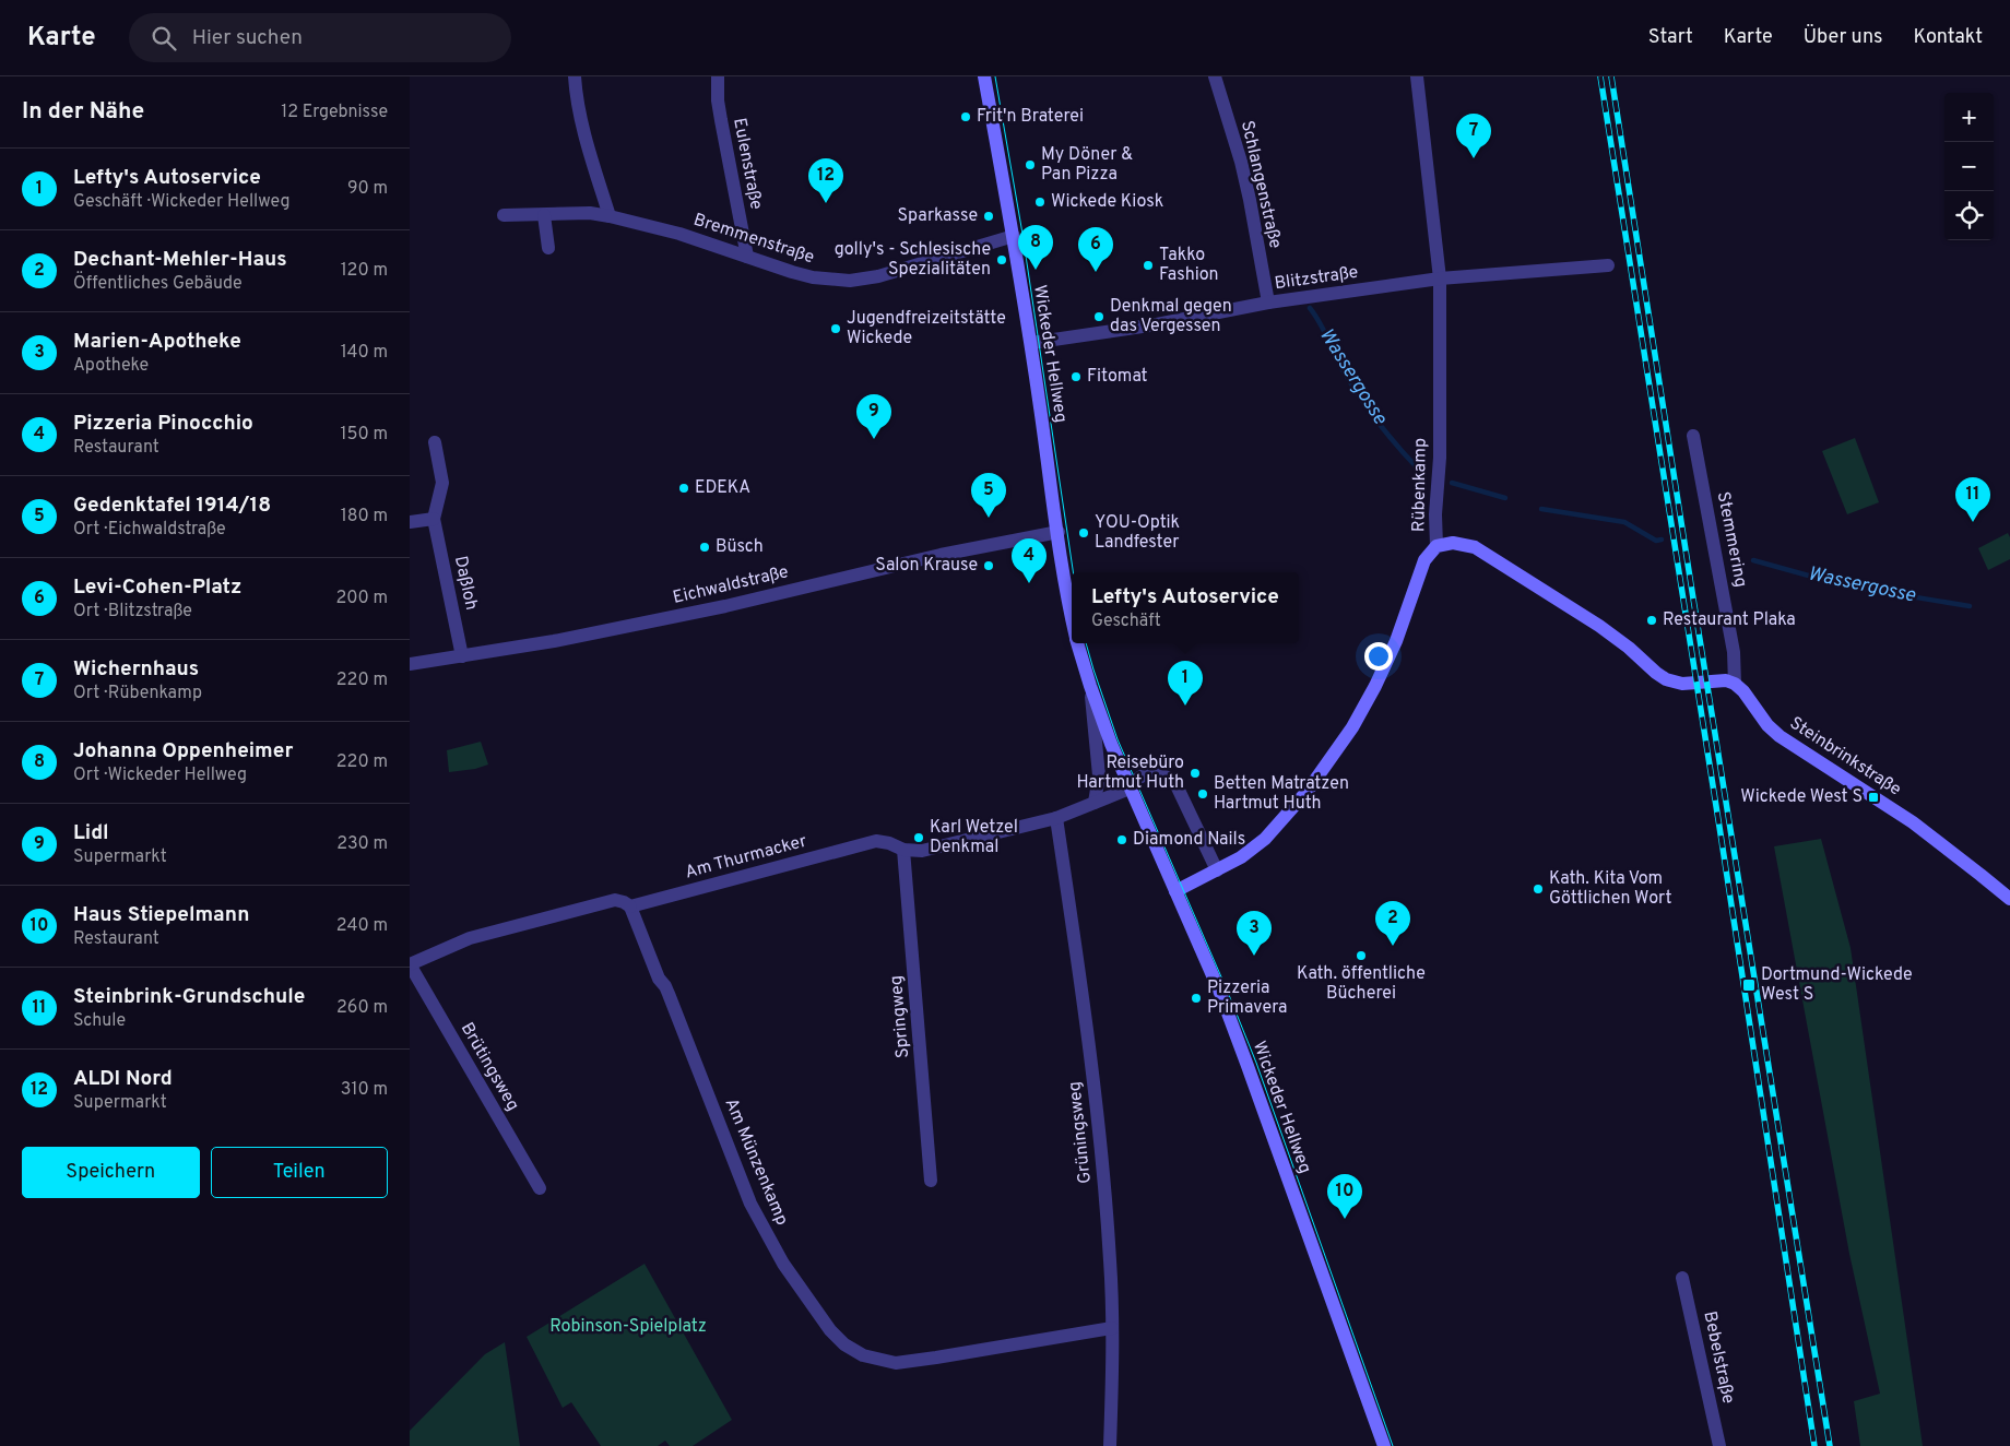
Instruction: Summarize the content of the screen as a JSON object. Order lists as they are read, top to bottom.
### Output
{
  "streets": {
    "main road": ["Wickeder Hellweg", "Rübenkamp", "Steinbrinkstraße"],
    "street": [
      "Eulenstraße",
      "Schlangenstraße",
      "Bremmenstraße",
      "Blitzstraße",
      "Stemmering",
      "Daßloh",
      "Eichwaldstraße",
      "Am Thurmacker",
      "Springweg",
      "Brütingsweg",
      "Grüningsweg",
      "Am Münzenkamp",
      "Bebelstraße"
    ]
  },
  "crossings": [
    ["Eulenstraße", "Bremmenstraße"],
    ["Schlangenstraße", "Blitzstraße"],
    ["Bremmenstraße", "Wickeder Hellweg"],
    ["Blitzstraße", "Wickeder Hellweg"],
    ["Blitzstraße", "Rübenkamp"],
    ["Wickeder Hellweg", "Rübenkamp"],
    ["Wickeder Hellweg", "Eichwaldstraße"],
    ["Wickeder Hellweg", "Am Thurmacker"],
    ["Stemmering", "Steinbrinkstraße"],
    ["Daßloh", "Eichwaldstraße"],
    ["Am Thurmacker", "Springweg"],
    ["Am Thurmacker", "Brütingsweg"],
    ["Am Thurmacker", "Grüningsweg"],
    ["Am Thurmacker", "Am Münzenkamp"],
    ["Grüningsweg", "Am Münzenkamp"]
  ],
  "water": ["Wassergosse"],
  "parks": ["Robinson-Spielplatz"],
  "places": {
    "other": [
      "Frit'n Braterei",
      "My Döner & Pan Pizza",
      "Wickede Kiosk",
      "Sparkasse",
      "golly's - Schlesische Spezialitäten",
      "Takko Fashion",
      "Denkmal gegen das Vergessen",
      "Jugendfreizeitstätte Wickede",
      "Fitomat",
      "EDEKA",
      "YOU-Optik Landfester",
      "Büsch",
      "Salon Krause",
      "Restaurant Plaka",
      "Reisebüro Hartmut Huth",
      "Betten Matratzen Hartmut Huth",
      "Karl Wetzel Denkmal",
      "Diamond Nails",
      "Kath. Kita Vom Göttlichen Wort",
      "Kath. öffentliche Bücherei",
      "Pizzeria Primavera"
    ],
    "transit": ["Wickede West S", "Dortmund-Wickede West S"]
  },
  "page": {
    "header": "Karte",
    "search": "Hier suchen",
    "nav": [
      "Start",
      "Karte",
      "Über uns",
      "Kontakt"
    ],
    "heading": ["In der Nähe", "12 Ergebnisse"],
    "map_buttons": ["+", "−"],
    "pins": [
      "7",
      "12",
      "8",
      "6",
      "9",
      "5",
      "11",
      "4",
      "1",
      "2",
      "3",
      "10"
    ],
    "list": [
      {
        "mark": "1",
        "name": "Lefty's Autoservice",
        "note": "Geschäft · Wickeder Hellweg",
        "value": "90 m"
      },
      {
        "mark": "2",
        "name": "Dechant-Mehler-Haus",
        "note": "Öffentliches Gebäude",
        "value": "120 m"
      },
      {
        "mark": "3",
        "name": "Marien-Apotheke",
        "note": "Apotheke",
        "value": "140 m"
      },
      {
        "mark": "4",
        "name": "Pizzeria Pinocchio",
        "note": "Restaurant",
        "value": "150 m"
      },
      {
        "mark": "5",
        "name": "Gedenktafel 1914/18",
        "note": "Ort · Eichwaldstraße",
        "value": "180 m"
      },
      {
        "mark": "6",
        "name": "Levi-Cohen-Platz",
        "note": "Ort · Blitzstraße",
        "value": "200 m"
      },
      {
        "mark": "7",
        "name": "Wichernhaus",
        "note": "Ort · Rübenkamp",
        "value": "220 m"
      },
      {
        "mark": "8",
        "name": "Johanna Oppenheimer",
        "note": "Ort · Wickeder Hellweg",
        "value": "220 m"
      },
      {
        "mark": "9",
        "name": "Lidl",
        "note": "Supermarkt",
        "value": "230 m"
      },
      {
        "mark": "10",
        "name": "Haus Stiepelmann",
        "note": "Restaurant",
        "value": "240 m"
      },
      {
        "mark": "11",
        "name": "Steinbrink-Grundschule",
        "note": "Schule",
        "value": "260 m"
      },
      {
        "mark": "12",
        "name": "ALDI Nord",
        "note": "Supermarkt",
        "value": "310 m"
      }
    ],
    "popup": ["Lefty's Autoservice", "Geschäft"],
    "buttons": ["Speichern", "Teilen"]
  }
}
